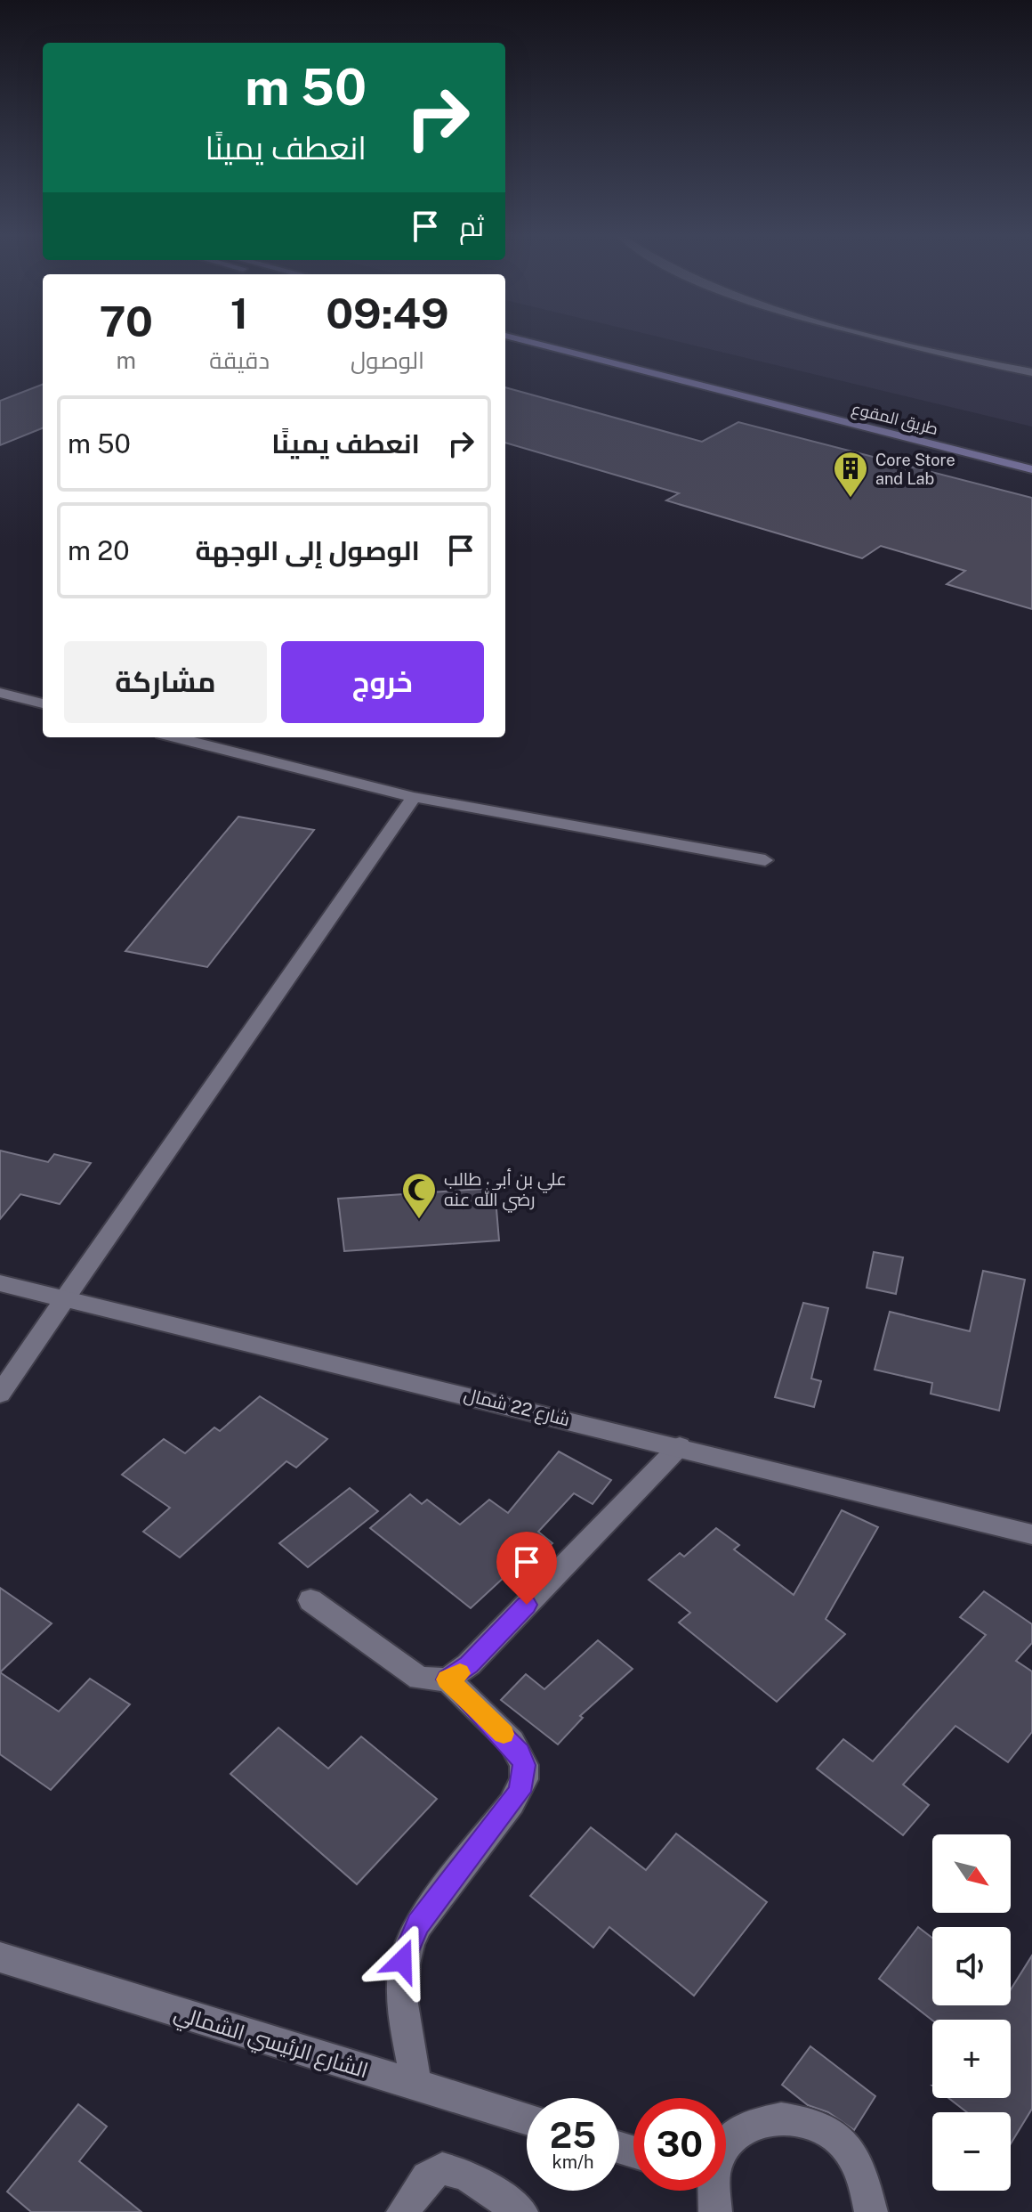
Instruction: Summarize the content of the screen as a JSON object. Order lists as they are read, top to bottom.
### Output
{
  "streets": {
    "main road": ["طريق المقوع"],
    "street": ["شارع 22 شمال", "الشارع الرئيسي الشمالي"]
  },
  "places": {
    "building": ["Core Store and Lab"],
    "mosque": ["علي بن أبي طالب رضي الله عنه"]
  },
  "north": "bottom right",
  "page": {
    "turn": ["50 m", "انعطف يمينًا"],
    "then": "ثم",
    "eta": [
      "09:49",
      "الوصول",
      "1",
      "دقيقة",
      "70",
      "m"
    ],
    "list": [
      {
        "name": "انعطف يمينًا",
        "value": "50 m"
      },
      {
        "name": "الوصول إلى الوجهة",
        "value": "20 m"
      }
    ],
    "buttons": ["خروج", "مشاركة"],
    "map_buttons": ["+", "−"],
    "speed": "25 km/h",
    "limit": "30"
  }
}
